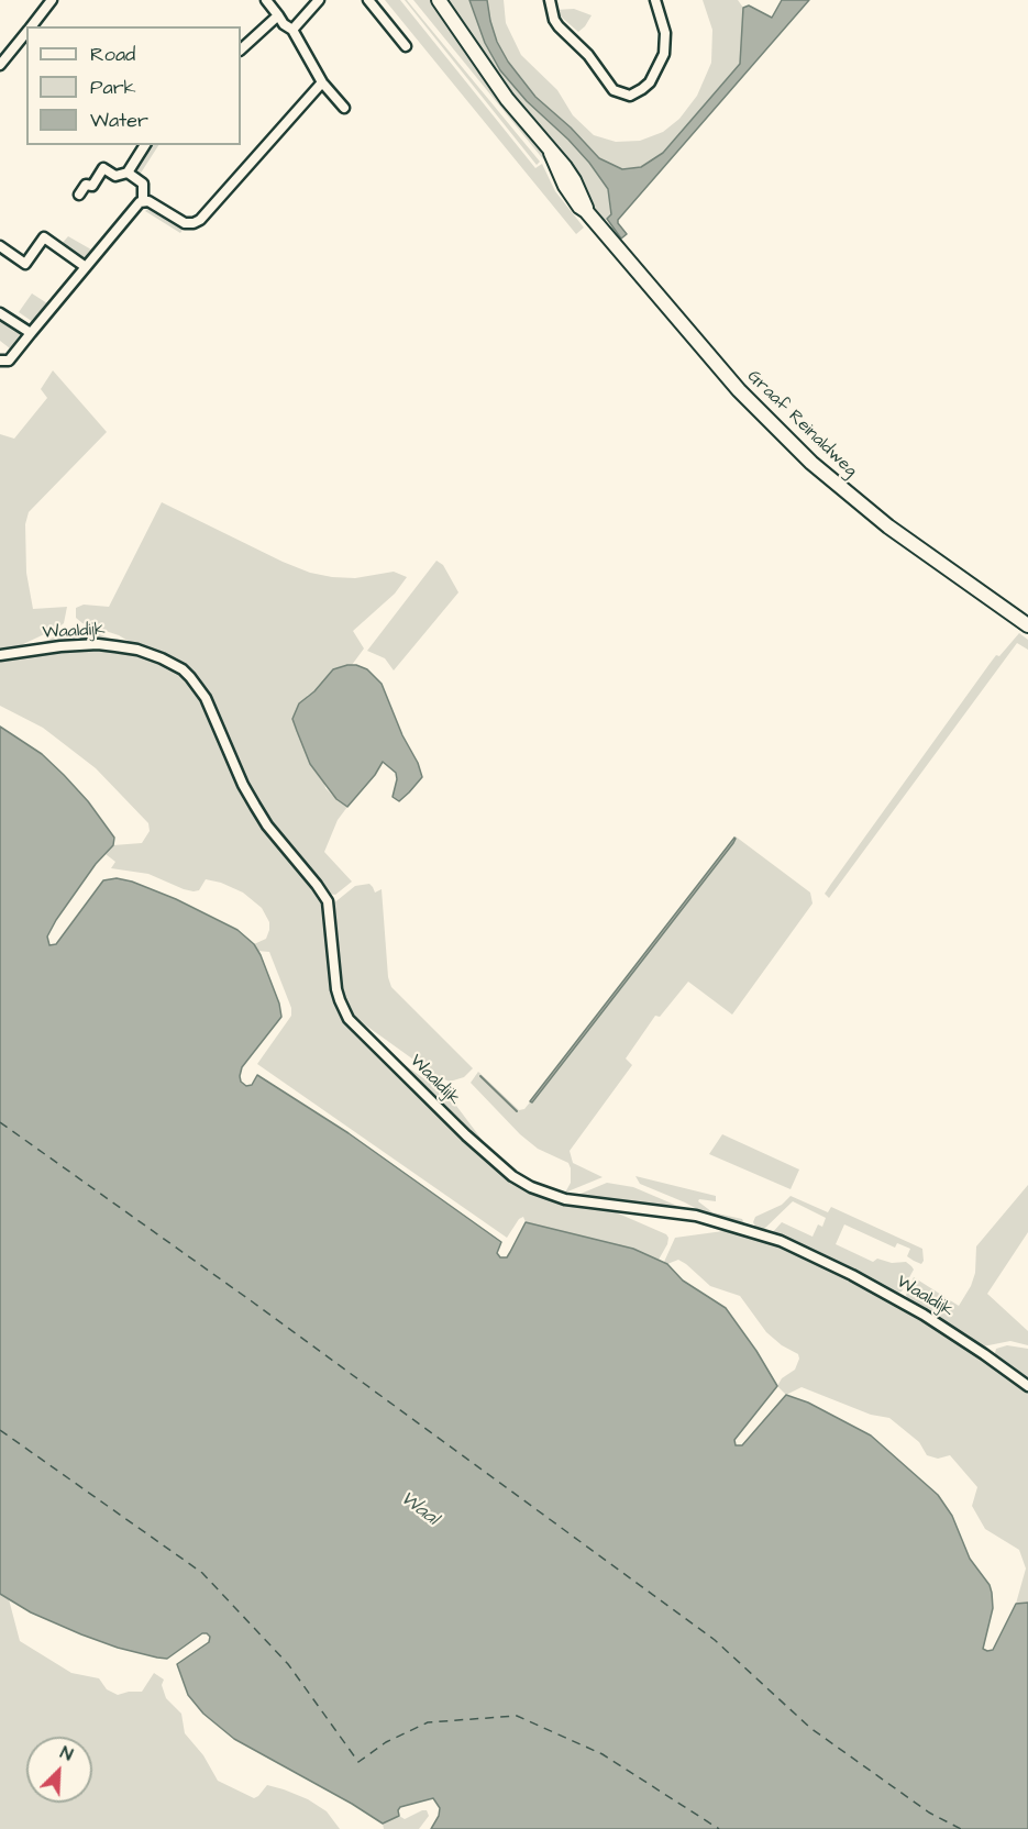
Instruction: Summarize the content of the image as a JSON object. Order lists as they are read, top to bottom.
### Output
{
  "streets": {
    "main road": ["Graaf Reinaldweg"],
    "street": ["Waaldijk"]
  },
  "water": ["Waal"],
  "legend": ["Road", "Park", "Water"],
  "north": "top right"
}
